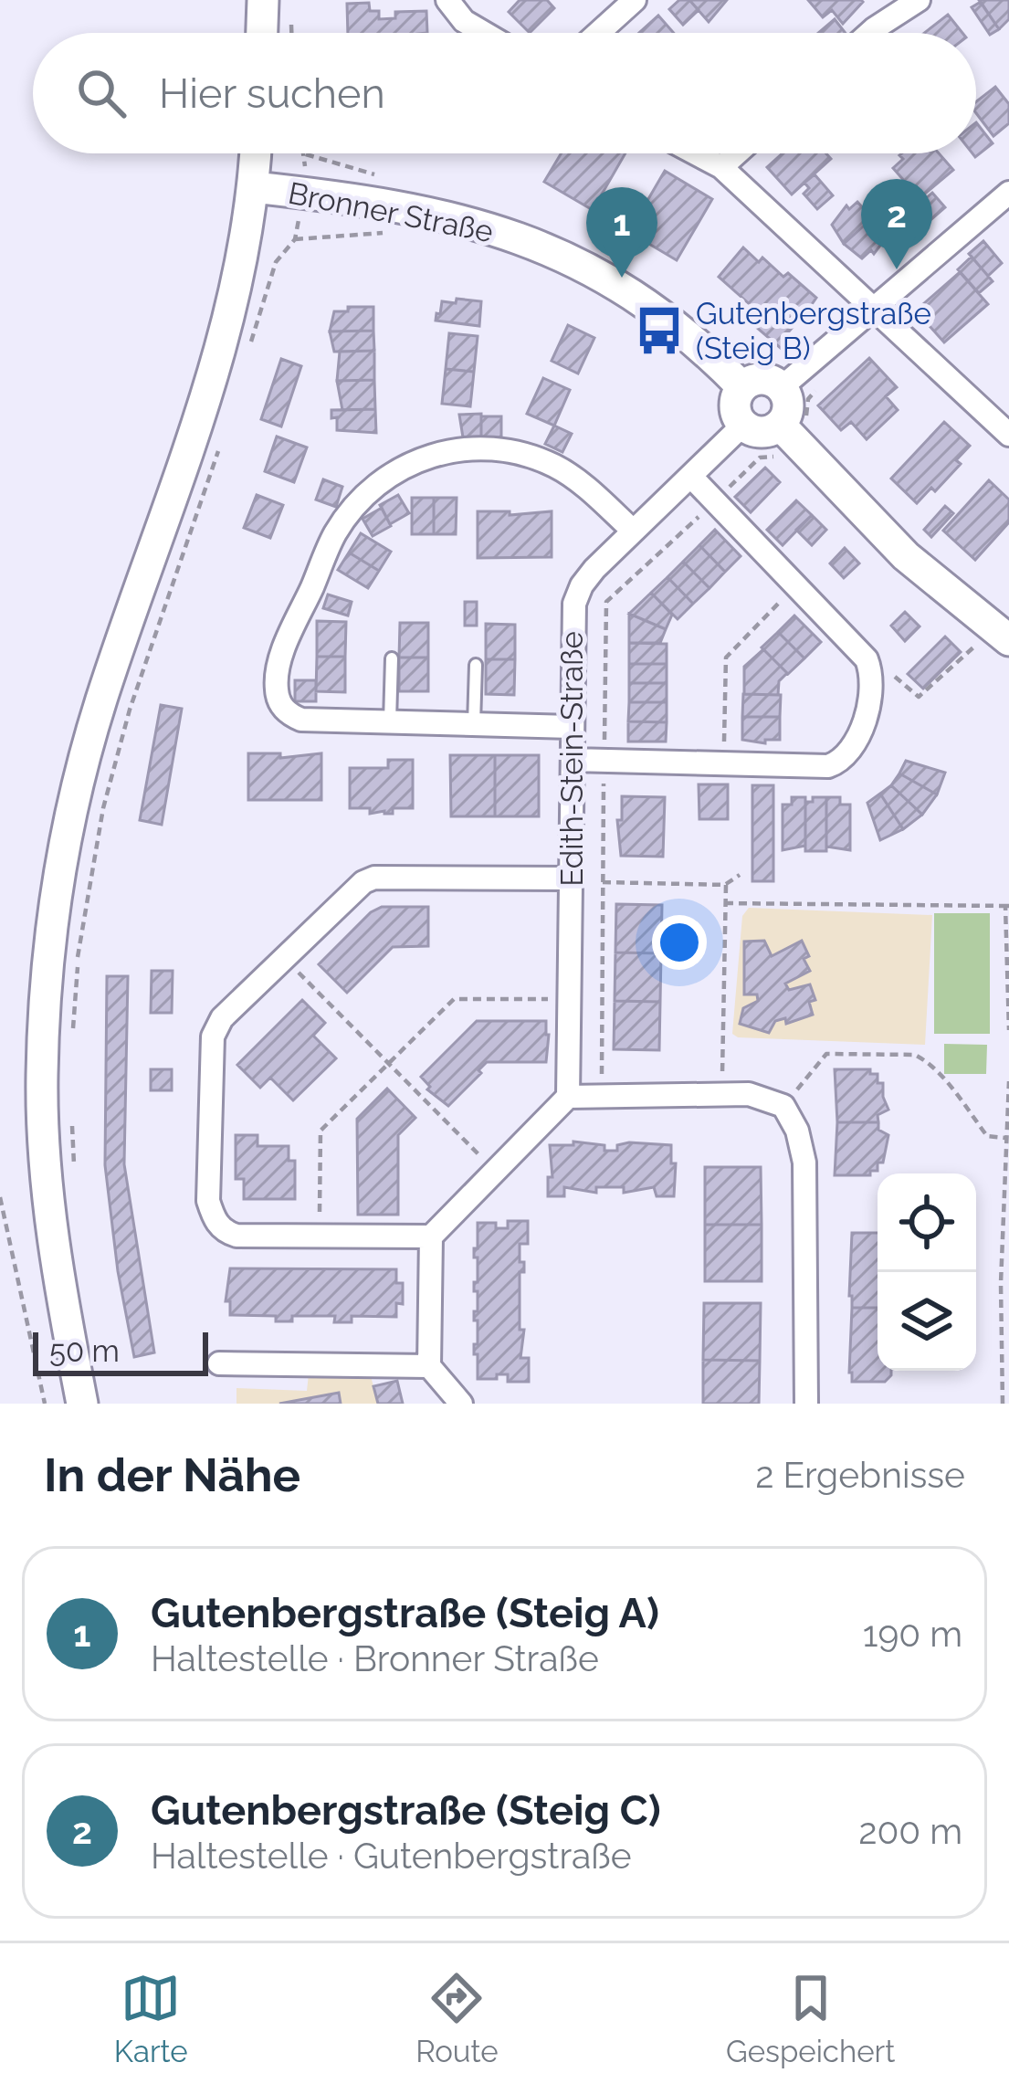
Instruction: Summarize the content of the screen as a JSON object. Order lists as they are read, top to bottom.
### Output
{
  "streets": {
    "street": ["Bronner Straße", "Edith-Stein-Straße"]
  },
  "crossings": [
    ["Bronner Straße", "Edith-Stein-Straße"]
  ],
  "places": {
    "bus stop": ["Gutenbergstraße (Steig B)"]
  },
  "scale_bar": "50 m",
  "page": {
    "search": "Hier suchen",
    "pins": ["2", "1"],
    "scale": "50 m",
    "heading": ["In der Nähe", "2 Ergebnisse"],
    "list": [
      {
        "mark": "1",
        "name": "Gutenbergstraße (Steig A)",
        "note": "Haltestelle · Bronner Straße",
        "value": "190 m"
      },
      {
        "mark": "2",
        "name": "Gutenbergstraße (Steig C)",
        "note": "Haltestelle · Gutenbergstraße",
        "value": "200 m"
      }
    ],
    "nav": ["Karte", "Route", "Gespeichert"]
  }
}
